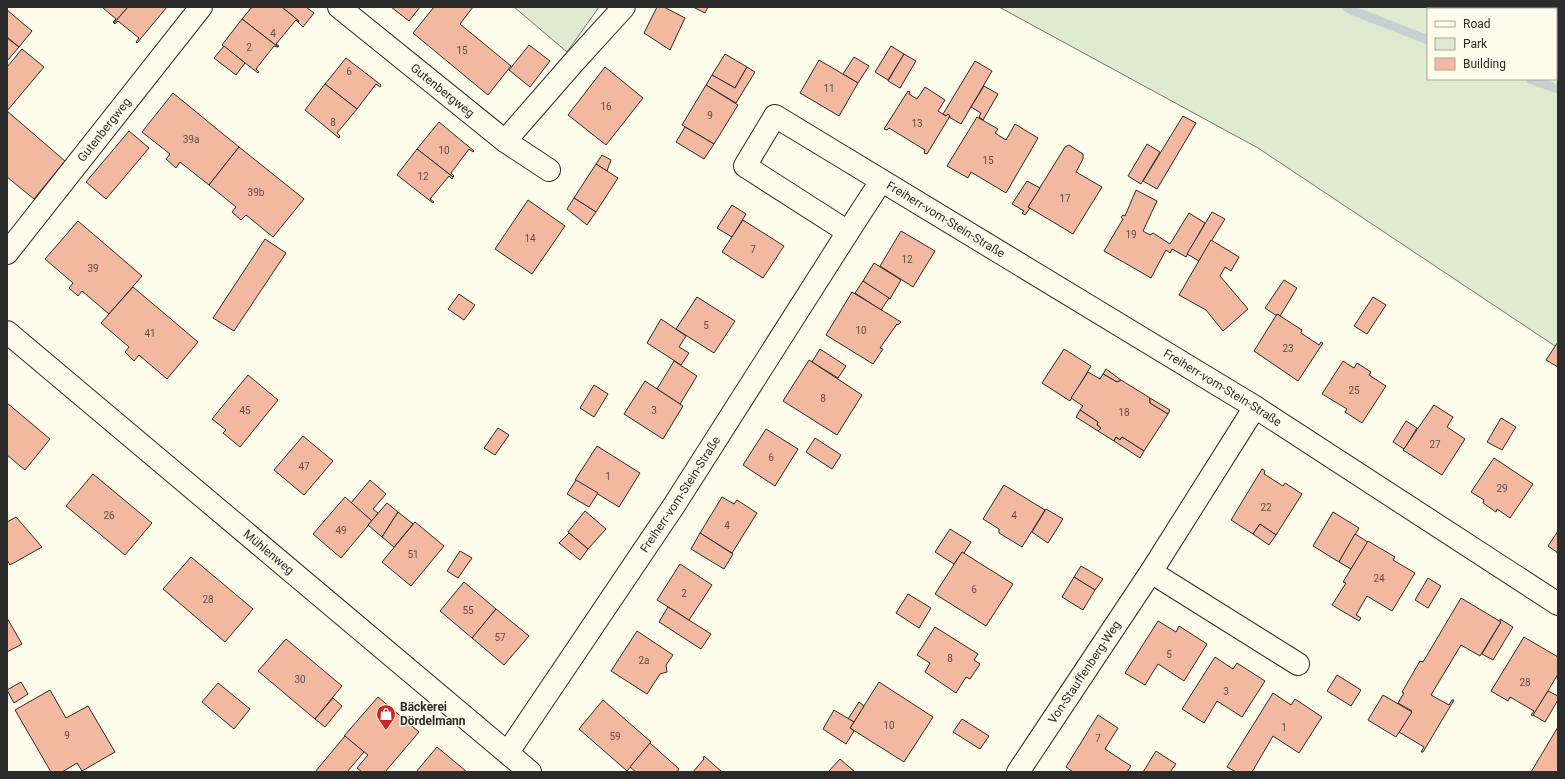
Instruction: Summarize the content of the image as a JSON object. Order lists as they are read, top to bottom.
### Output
{
  "streets": {
    "street": [
      "Gutenbergweg",
      "Freiherr-vom-Stein-Straße",
      "Mühlenweg",
      "Von-Stauffenberg-Weg"
    ]
  },
  "crossings": [
    ["Freiherr-vom-Stein-Straße", "Mühlenweg"],
    ["Freiherr-vom-Stein-Straße", "Von-Stauffenberg-Weg"]
  ],
  "places": {
    "shop": ["Bäckerei Dördelmann"]
  },
  "house_numbers": [
    "4",
    "2",
    "15",
    "6",
    "11",
    "16",
    "9",
    "8",
    "13",
    "39a",
    "10",
    "15",
    "12",
    "39b",
    "17",
    "19",
    "14",
    "7",
    "12",
    "39",
    "5",
    "10",
    "41",
    "23",
    "25",
    "8",
    "45",
    "3",
    "18",
    "27",
    "6",
    "47",
    "1",
    "29",
    "22",
    "26",
    "4",
    "4",
    "49",
    "51",
    "24",
    "6",
    "2",
    "28",
    "55",
    "57",
    "5",
    "8",
    "2a",
    "30",
    "28",
    "3",
    "10",
    "1",
    "9",
    "59",
    "7"
  ],
  "legend": ["Road", "Park", "Building"]
}
